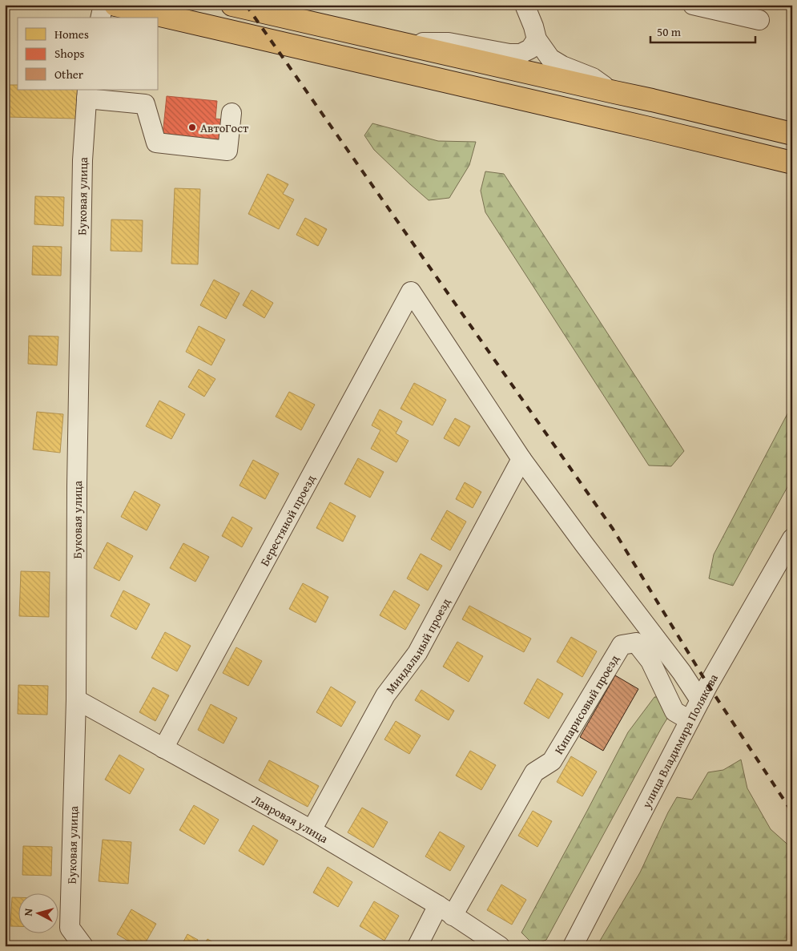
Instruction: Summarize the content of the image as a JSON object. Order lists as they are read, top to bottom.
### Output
{
  "streets": {
    "street": [
      "Буковая улица",
      "Берестяной проезд",
      "Миндальный проезд",
      "Кипарисовый проезд",
      "улица Владимира Полякова",
      "Лавровая улица"
    ]
  },
  "crossings": [
    ["Буковая улица", "Лавровая улица"],
    ["Берестяной проезд", "Миндальный проезд"],
    ["Берестяной проезд", "Лавровая улица"],
    ["Миндальный проезд", "Лавровая улица"],
    ["Кипарисовый проезд", "улица Владимира Полякова"],
    ["Кипарисовый проезд", "Лавровая улица"]
  ],
  "places": ["АвтоГост"],
  "legend": ["Homes", "Shops", "Other"],
  "scale_bar": "50 m",
  "north": "left"
}
